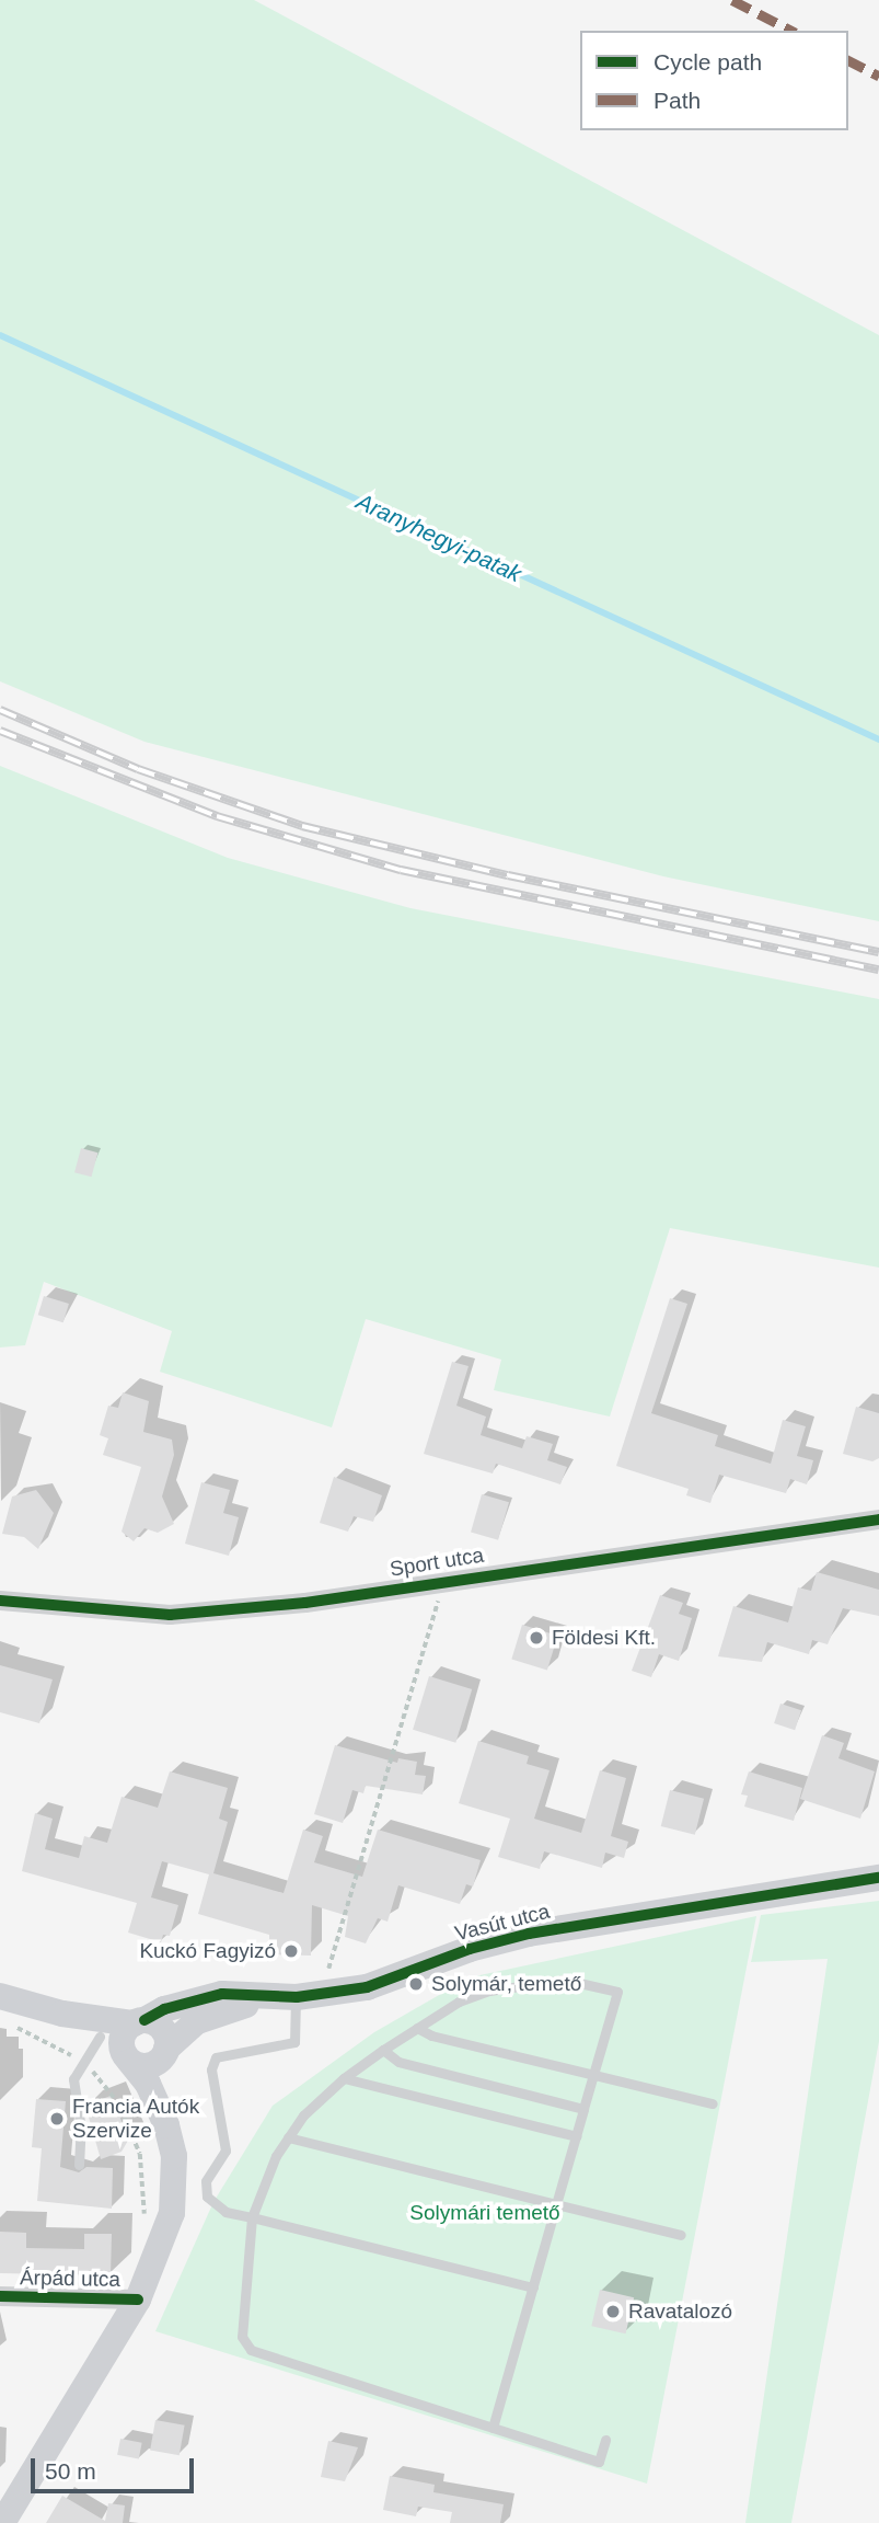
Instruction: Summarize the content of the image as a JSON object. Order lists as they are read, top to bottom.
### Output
{
  "streets": {
    "main road": ["Vasút utca"],
    "street": ["Sport utca", "Árpád utca"]
  },
  "water": ["Aranyhegyi-patak"],
  "parks": ["Solymári temető"],
  "places": [
    "Földesi Kft.",
    "Kuckó Fagyizó",
    "Solymár, temető",
    "Francia Autók Szervize",
    "Ravatalozó"
  ],
  "legend": ["Cycle path", "Path"],
  "scale_bar": "50 m"
}
